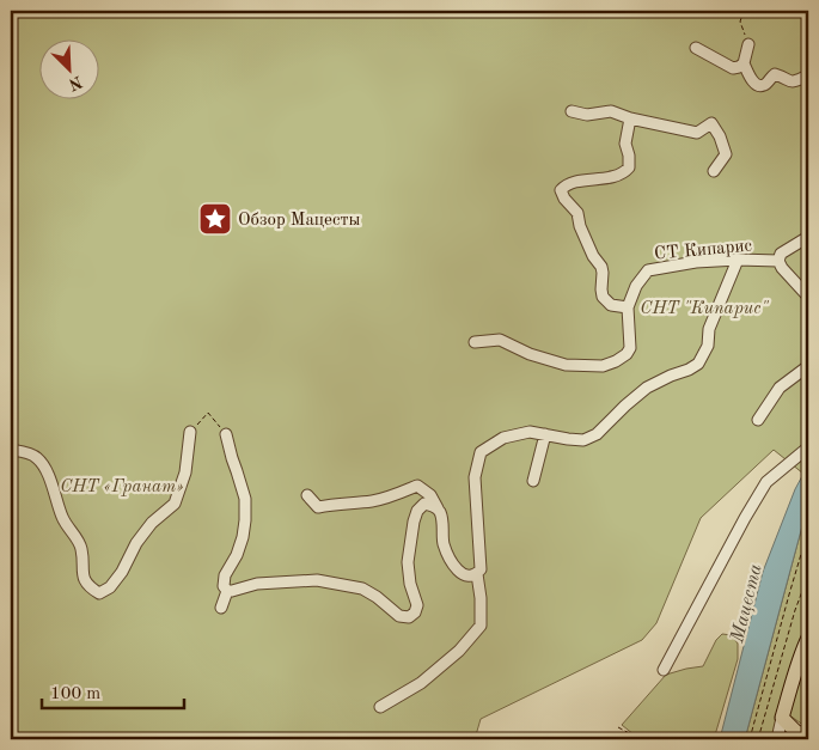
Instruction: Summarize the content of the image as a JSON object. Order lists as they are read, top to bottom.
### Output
{
  "streets": {
    "street": ["СТ Кипарис"]
  },
  "water": ["Мацеста"],
  "parks": ["СНТ \"Кипарис\"", "СНТ «Гранат»"],
  "places": {
    "place": ["Обзор Мацесты"]
  },
  "scale_bar": "100 m",
  "north": "bottom right"
}
